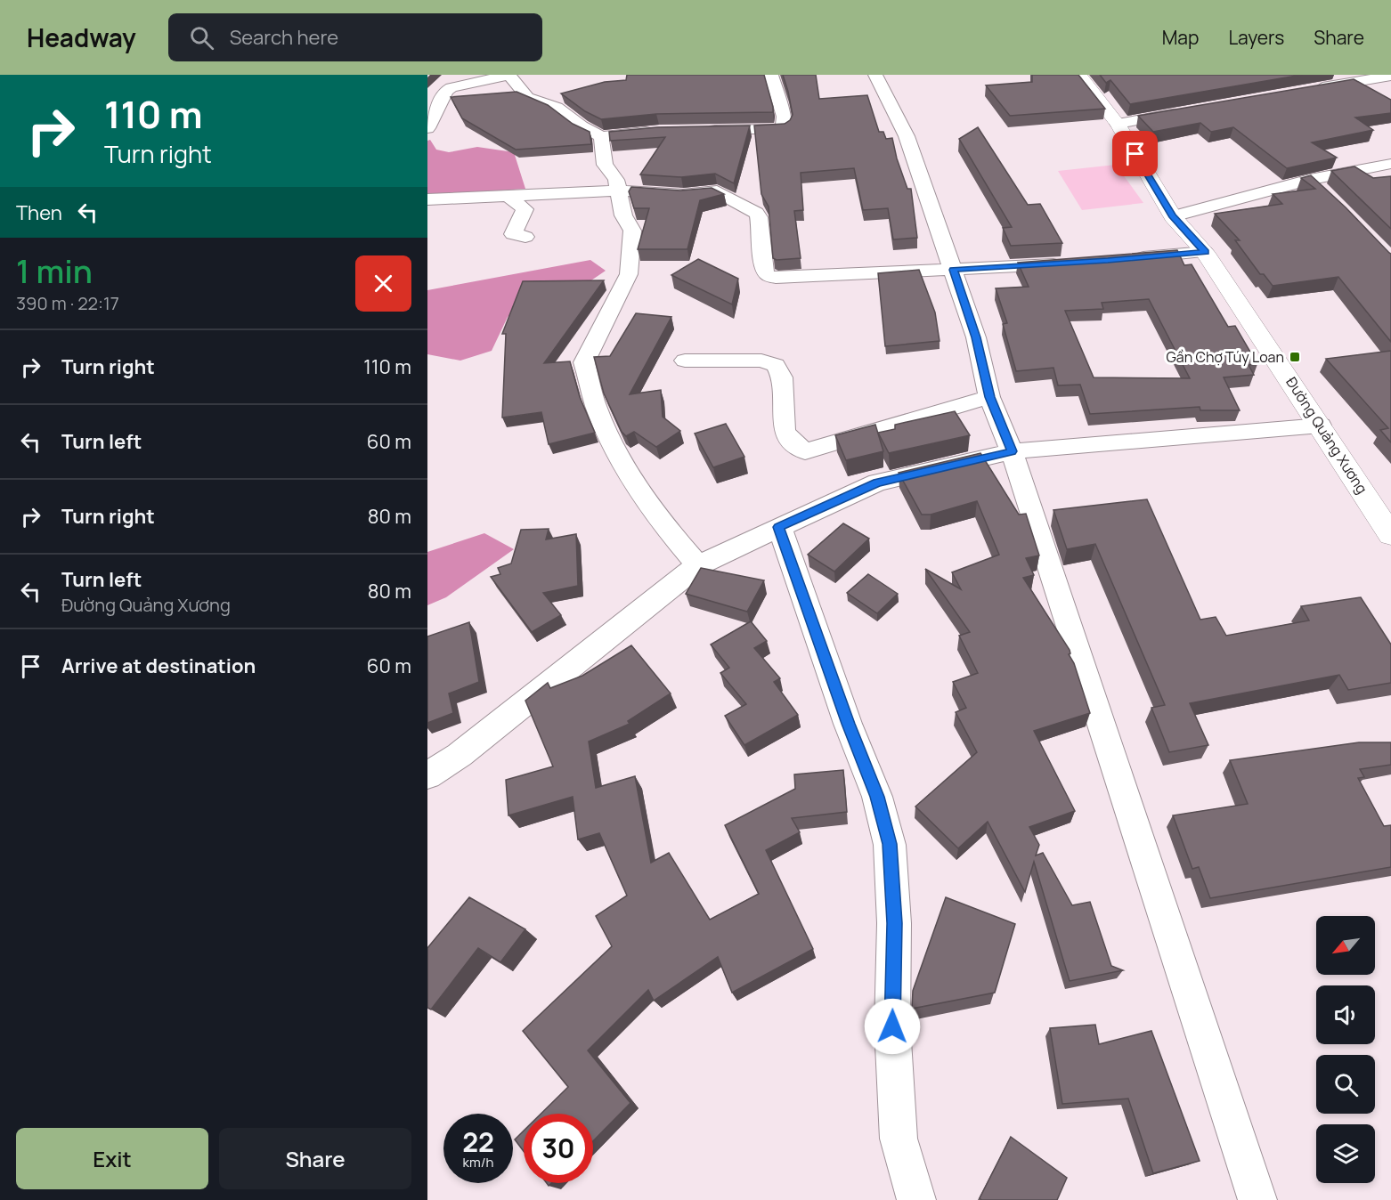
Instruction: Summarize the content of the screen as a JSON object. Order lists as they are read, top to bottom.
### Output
{
  "streets": {
    "street": ["Đường Quảng Xương"]
  },
  "places": {
    "transit": ["Gần Chợ Túy Loan"]
  },
  "north": "bottom left",
  "page": {
    "header": "Headway",
    "search": "Search here",
    "nav": ["Map", "Layers", "Share"],
    "turn": ["110 m", "Turn right"],
    "then": "Then",
    "heading": ["1 min", "390 m · 22:17"],
    "list": [
      {
        "name": "Turn right",
        "value": "110 m"
      },
      {
        "name": "Turn left",
        "value": "60 m"
      },
      {
        "name": "Turn right",
        "value": "80 m"
      },
      {
        "name": "Turn left",
        "note": "Đường Quảng Xương",
        "value": "80 m"
      },
      {
        "name": "Arrive at destination",
        "value": "60 m"
      }
    ],
    "speed": "22 km/h",
    "limit": "30",
    "buttons": ["Exit", "Share"]
  }
}
